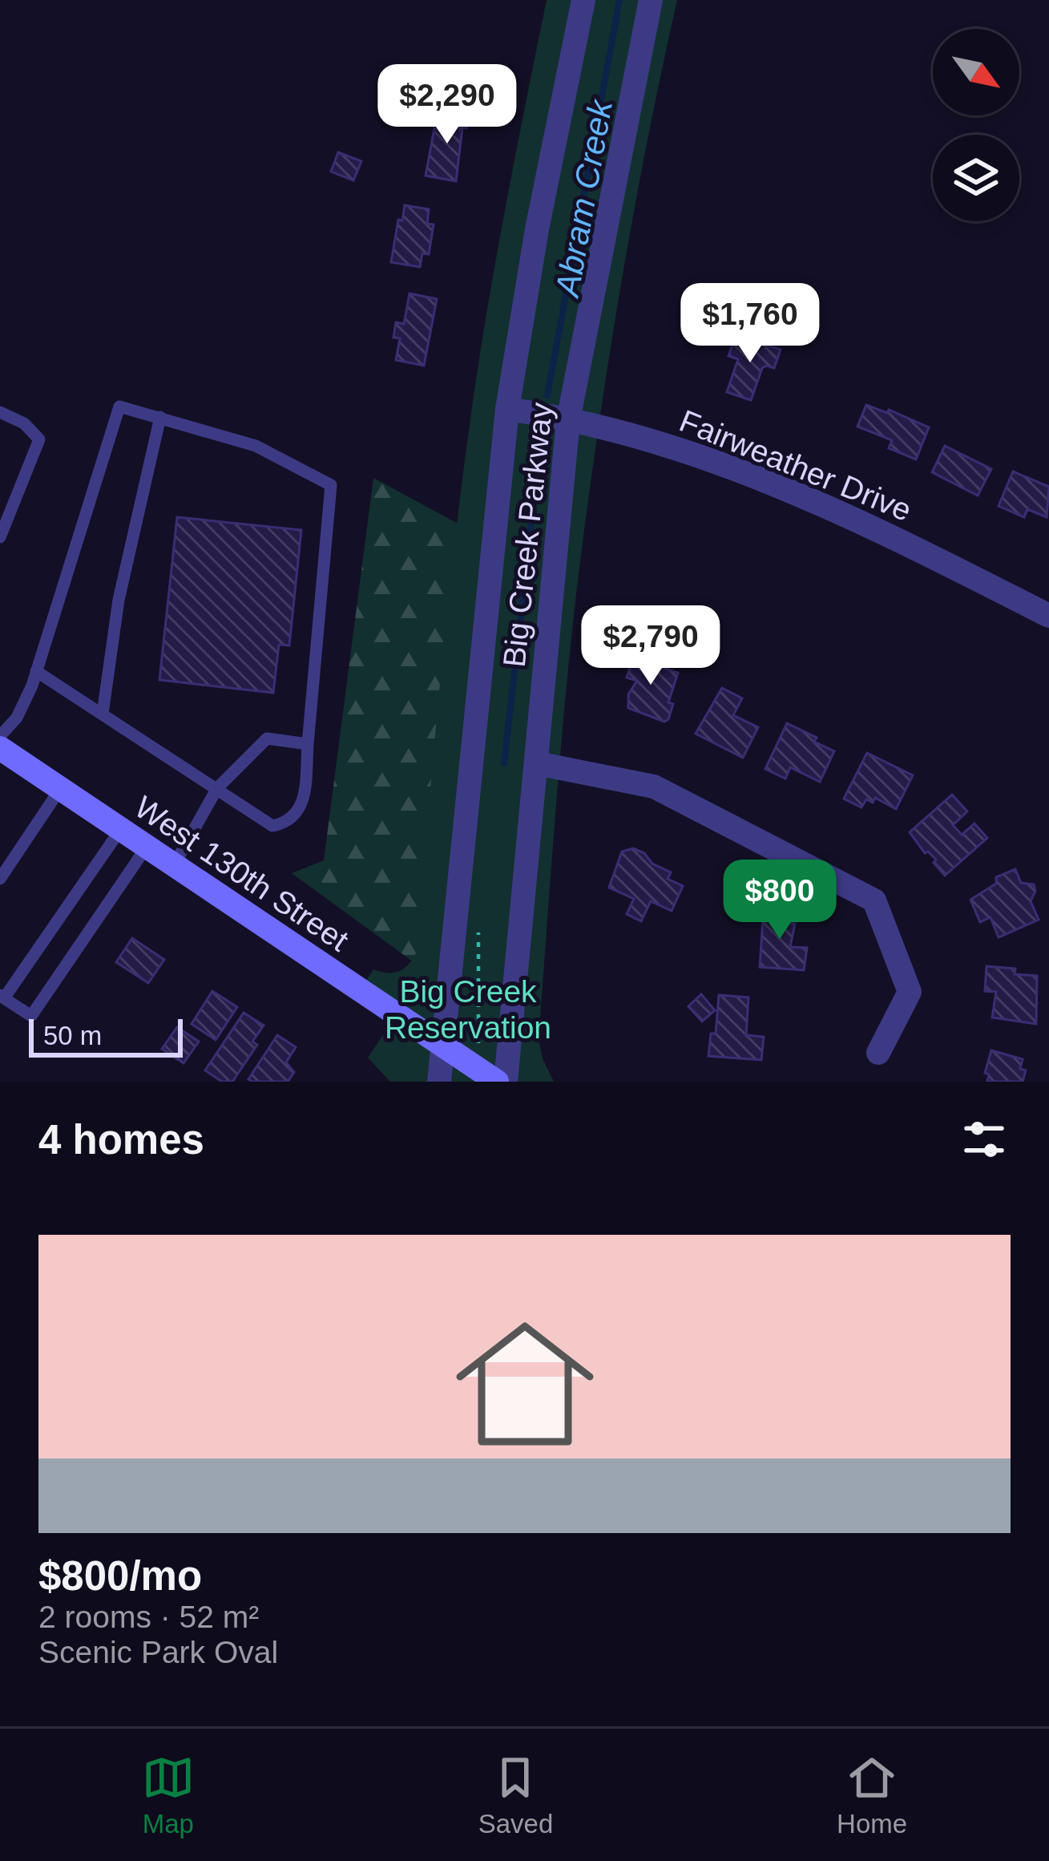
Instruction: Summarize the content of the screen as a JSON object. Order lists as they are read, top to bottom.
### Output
{
  "streets": {
    "main road": ["West 130th Street"],
    "street": ["Fairweather Drive", "Big Creek Parkway"]
  },
  "crossings": [
    ["Fairweather Drive", "Big Creek Parkway"],
    ["Big Creek Parkway", "West 130th Street"]
  ],
  "water": ["Abram Creek"],
  "parks": ["Big Creek Reservation"],
  "scale_bar": "50 m",
  "north": "bottom right",
  "page": {
    "price": [
      "$2,290",
      "$1,760",
      "$2,790",
      "$800"
    ],
    "scale": "50 m",
    "heading": "4 homes",
    "list": [
      {
        "name": "$800/mo",
        "note": "2 rooms · 52 m² · Scenic Park Oval"
      }
    ],
    "tabs": ["Map", "Saved", "Home"]
  }
}
